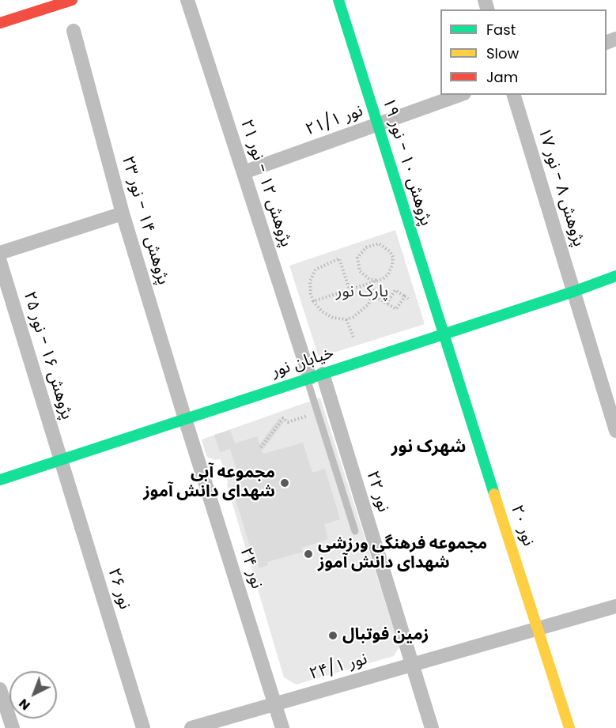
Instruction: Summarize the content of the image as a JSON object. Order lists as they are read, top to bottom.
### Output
{
  "streets": {
    "street": [
      "نور ۲۱/۱",
      "پژوهش ۱۰ - نور ۱۹",
      "پژوهش ۱۲ - نور ۲۱",
      "پژوهش ۸ - نور ۱۷",
      "پژوهش ۱۴ - نور ۲۳",
      "پژوهش ۱۶ - نور ۲۵",
      "خیابان نور",
      "نور ۲۲",
      "نور ۲۰",
      "نور ۲۴",
      "نور ۲۶",
      "نور ۲۴/۱"
    ]
  },
  "crossings": [
    ["نور ۲۱/۱", "پژوهش ۱۰ - نور ۱۹"],
    ["نور ۲۱/۱", "پژوهش ۱۲ - نور ۲۱"],
    ["پژوهش ۱۰ - نور ۱۹", "خیابان نور"],
    ["پژوهش ۱۰ - نور ۱۹", "نور ۲۰"],
    ["پژوهش ۱۲ - نور ۲۱", "خیابان نور"],
    ["پژوهش ۱۲ - نور ۲۱", "نور ۲۲"],
    ["پژوهش ۸ - نور ۱۷", "خیابان نور"],
    ["پژوهش ۱۴ - نور ۲۳", "خیابان نور"],
    ["پژوهش ۱۴ - نور ۲۳", "نور ۲۴"],
    ["پژوهش ۱۶ - نور ۲۵", "خیابان نور"],
    ["پژوهش ۱۶ - نور ۲۵", "نور ۲۶"],
    ["خیابان نور", "نور ۲۲"],
    ["خیابان نور", "نور ۲۰"],
    ["خیابان نور", "نور ۲۴"],
    ["خیابان نور", "نور ۲۶"],
    ["نور ۲۲", "نور ۲۴/۱"],
    ["نور ۲۰", "نور ۲۴/۱"],
    ["نور ۲۴", "نور ۲۴/۱"]
  ],
  "districts": ["شهرک نور"],
  "parks": ["پارک نور"],
  "places": ["مجموعه آبی شهدای دانش آموز", "مجموعه فرهنگی ورزشی شهدای دانش آموز", "زمین فوتبال"],
  "legend": ["Fast", "Slow", "Jam"],
  "north": "bottom left"
}
